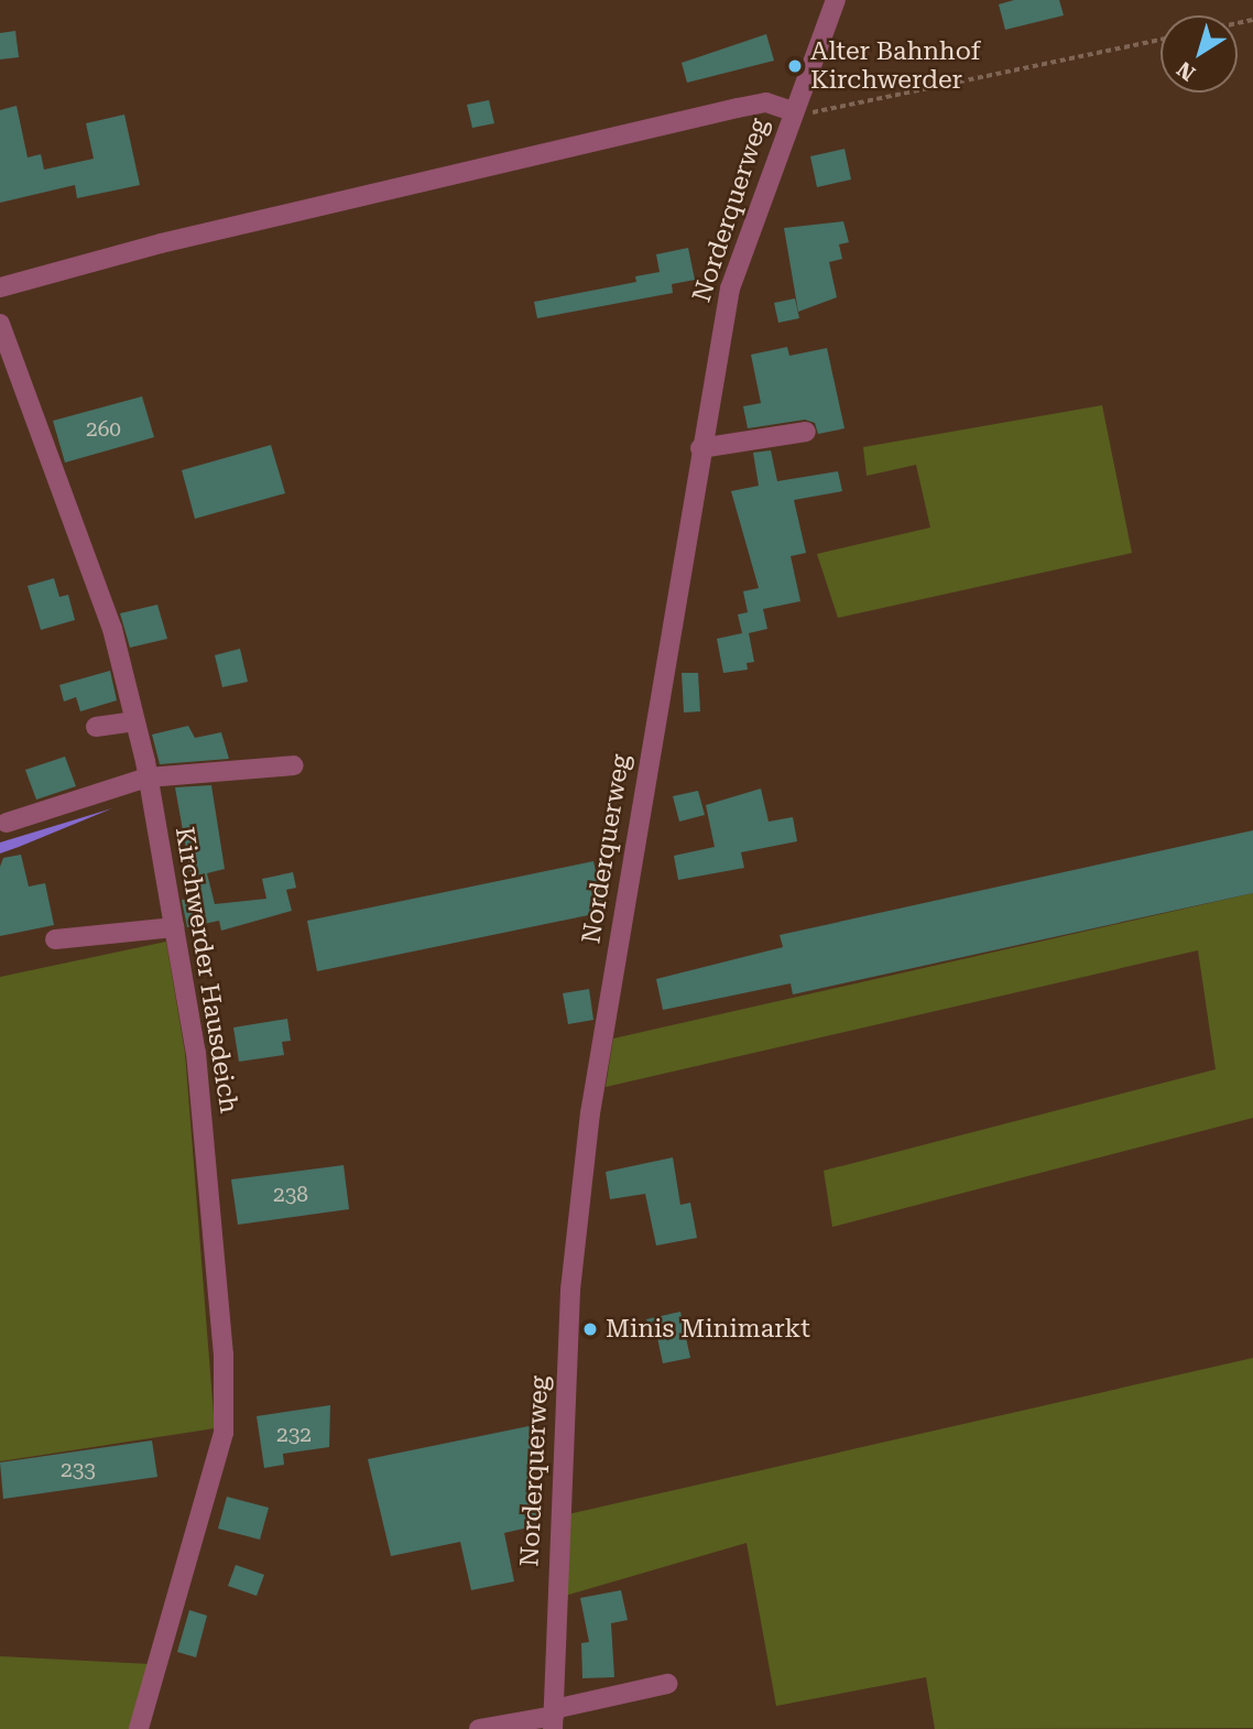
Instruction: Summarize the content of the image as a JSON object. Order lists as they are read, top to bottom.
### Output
{
  "streets": {
    "street": ["Norderquerweg", "Kirchwerder Hausdeich"]
  },
  "places": ["Alter Bahnhof Kirchwerder", "Minis Minimarkt"],
  "house_numbers": [
    "260",
    "238",
    "232",
    "233"
  ],
  "north": "bottom left"
}
